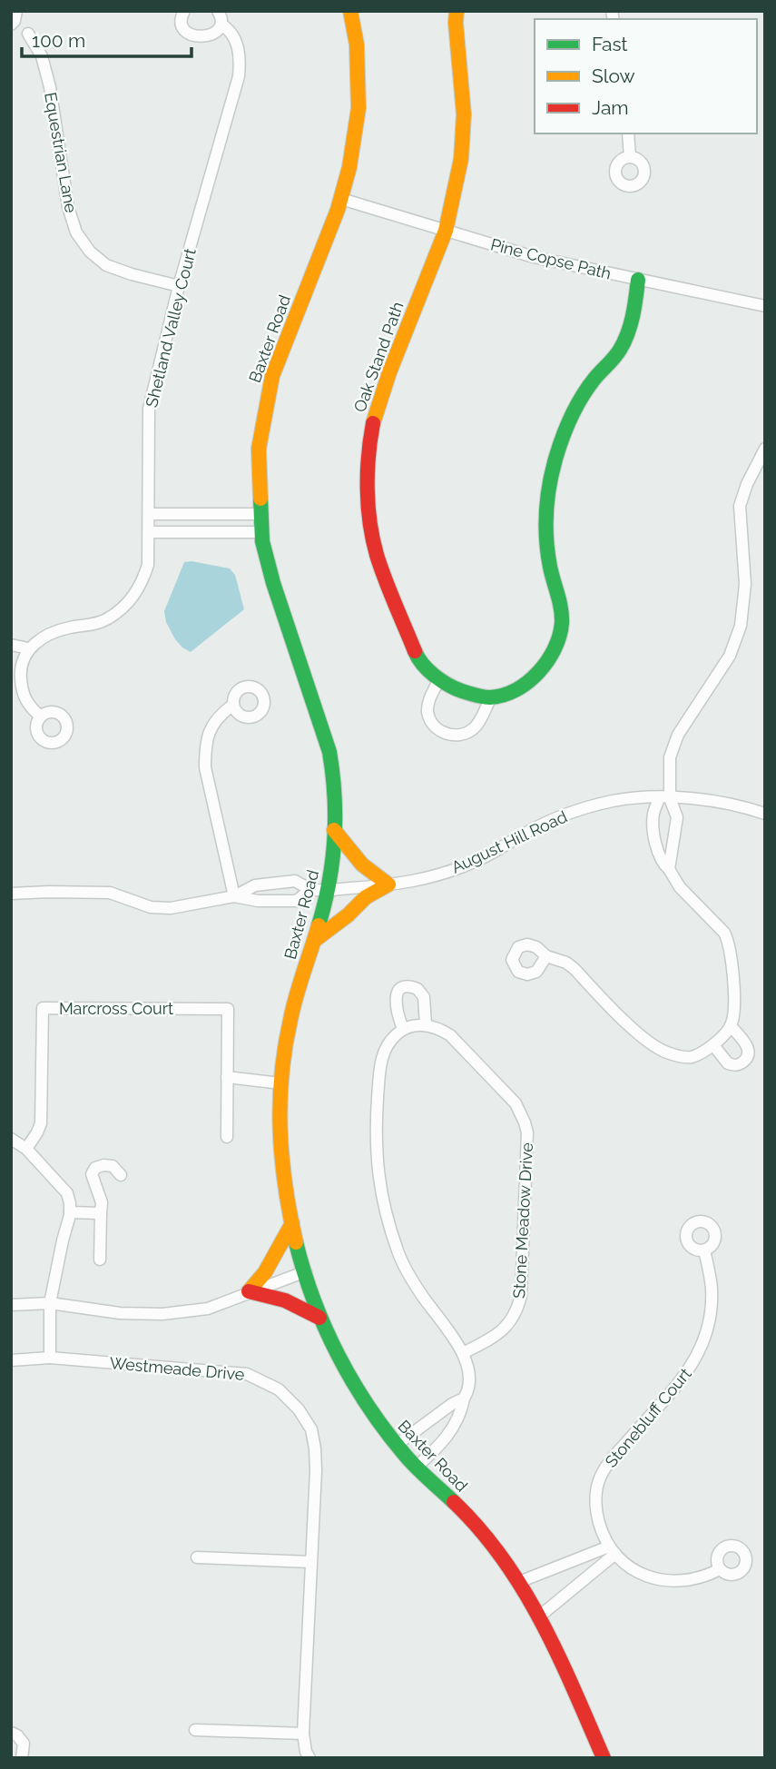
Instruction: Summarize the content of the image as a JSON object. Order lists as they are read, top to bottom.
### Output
{
  "streets": {
    "main road": ["Baxter Road", "Oak Stand Path"],
    "street": [
      "Equestrian Lane",
      "Pine Copse Path",
      "Shetland Valley Court",
      "August Hill Road",
      "Marcross Court",
      "Stone Meadow Drive",
      "Westmeade Drive",
      "Stonebluff Court"
    ]
  },
  "crossings": [
    ["Equestrian Lane", "Shetland Valley Court"],
    ["Pine Copse Path", "Baxter Road"],
    ["Pine Copse Path", "Oak Stand Path"],
    ["Baxter Road", "August Hill Road"]
  ],
  "legend": ["Fast", "Slow", "Jam"],
  "scale_bar": "100 m"
}
